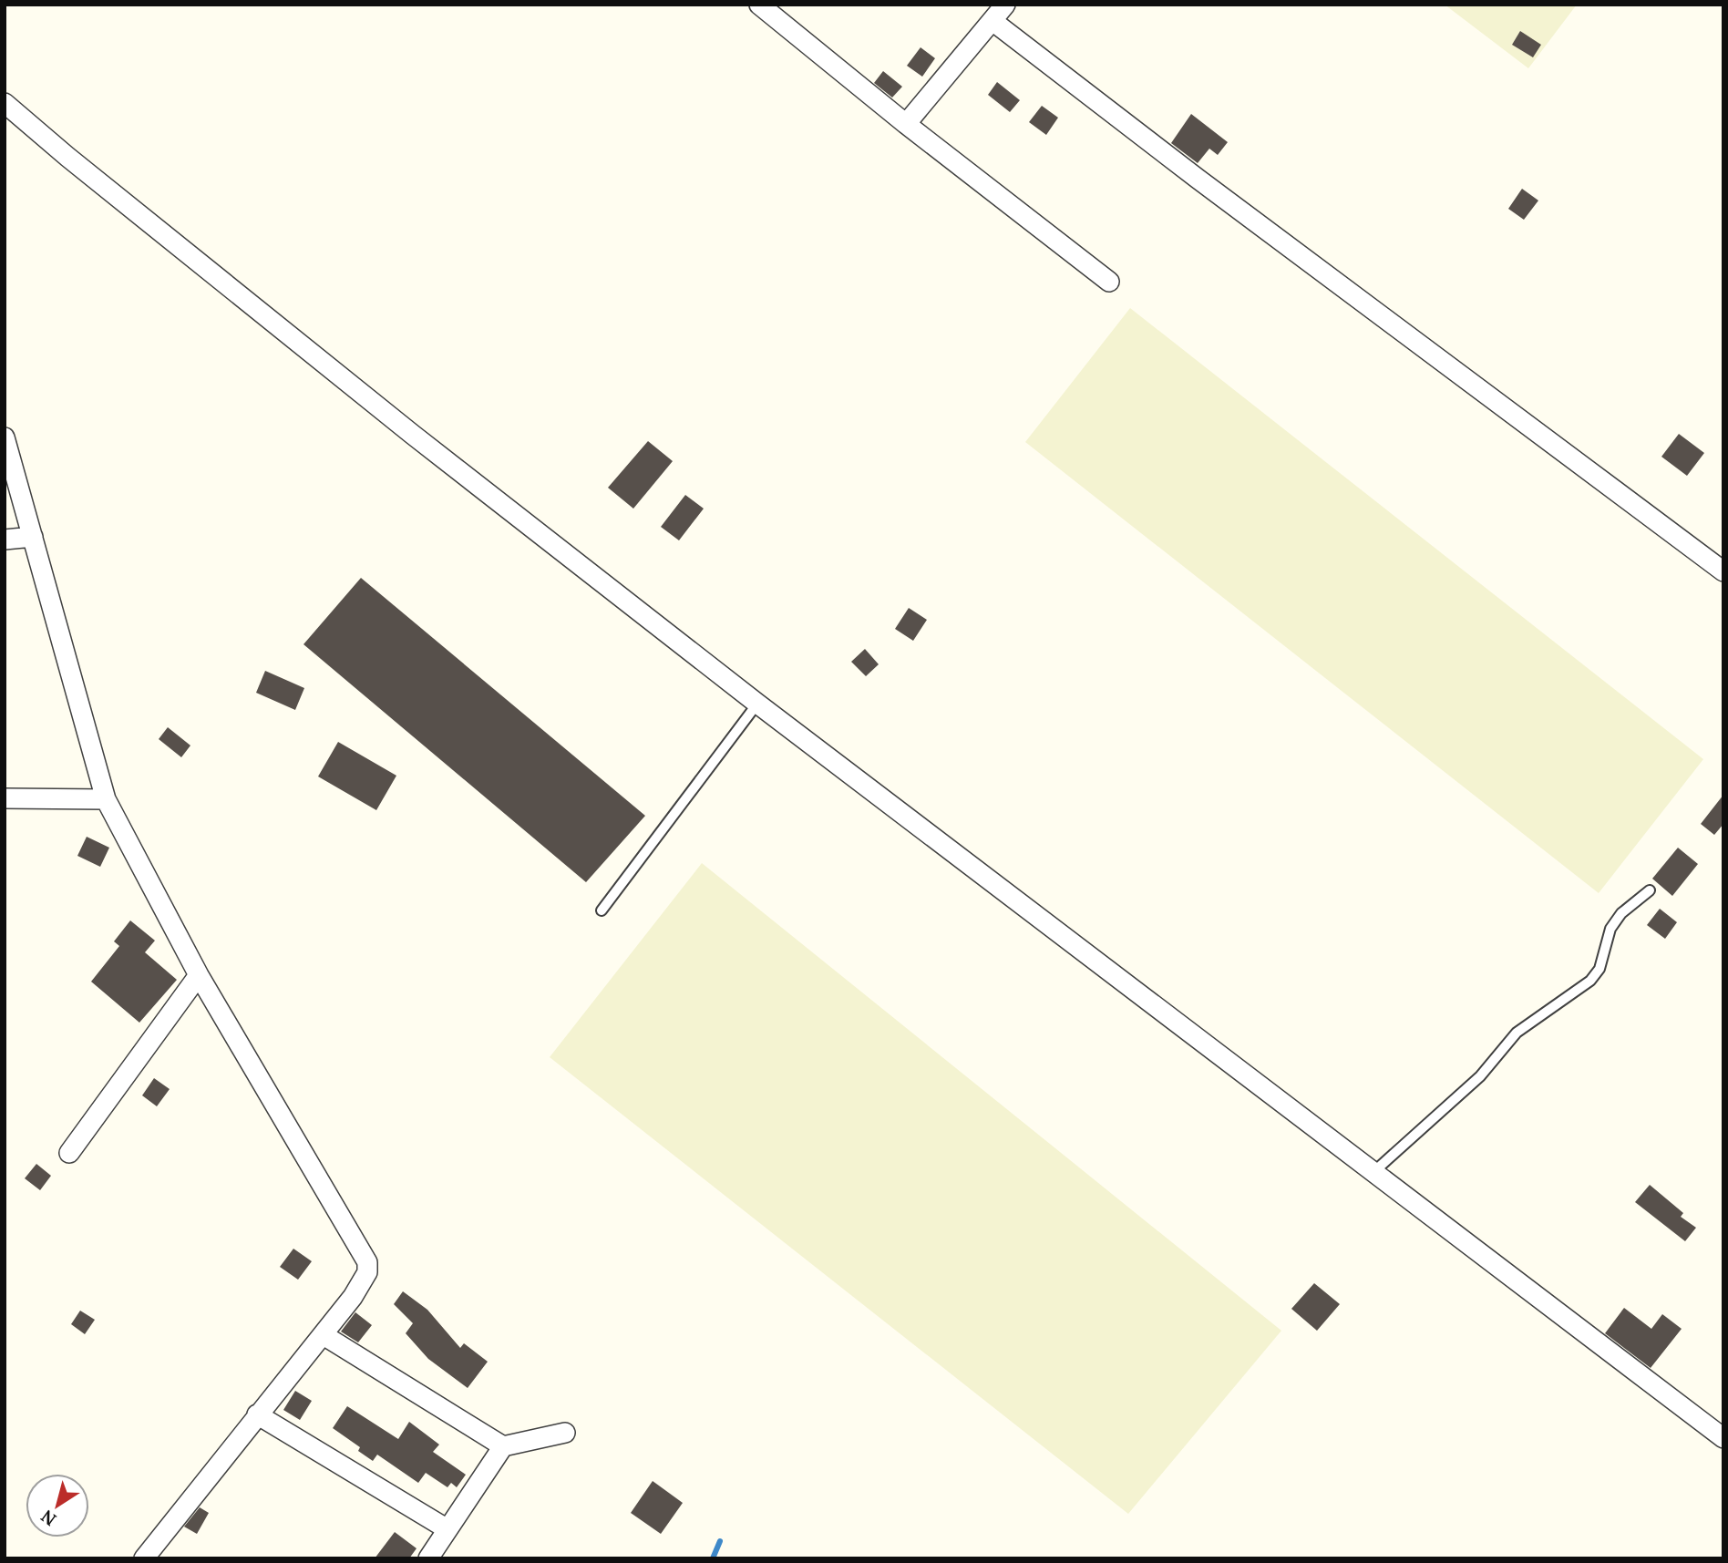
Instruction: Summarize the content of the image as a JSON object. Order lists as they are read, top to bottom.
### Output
{
  "north": "bottom left"
}
